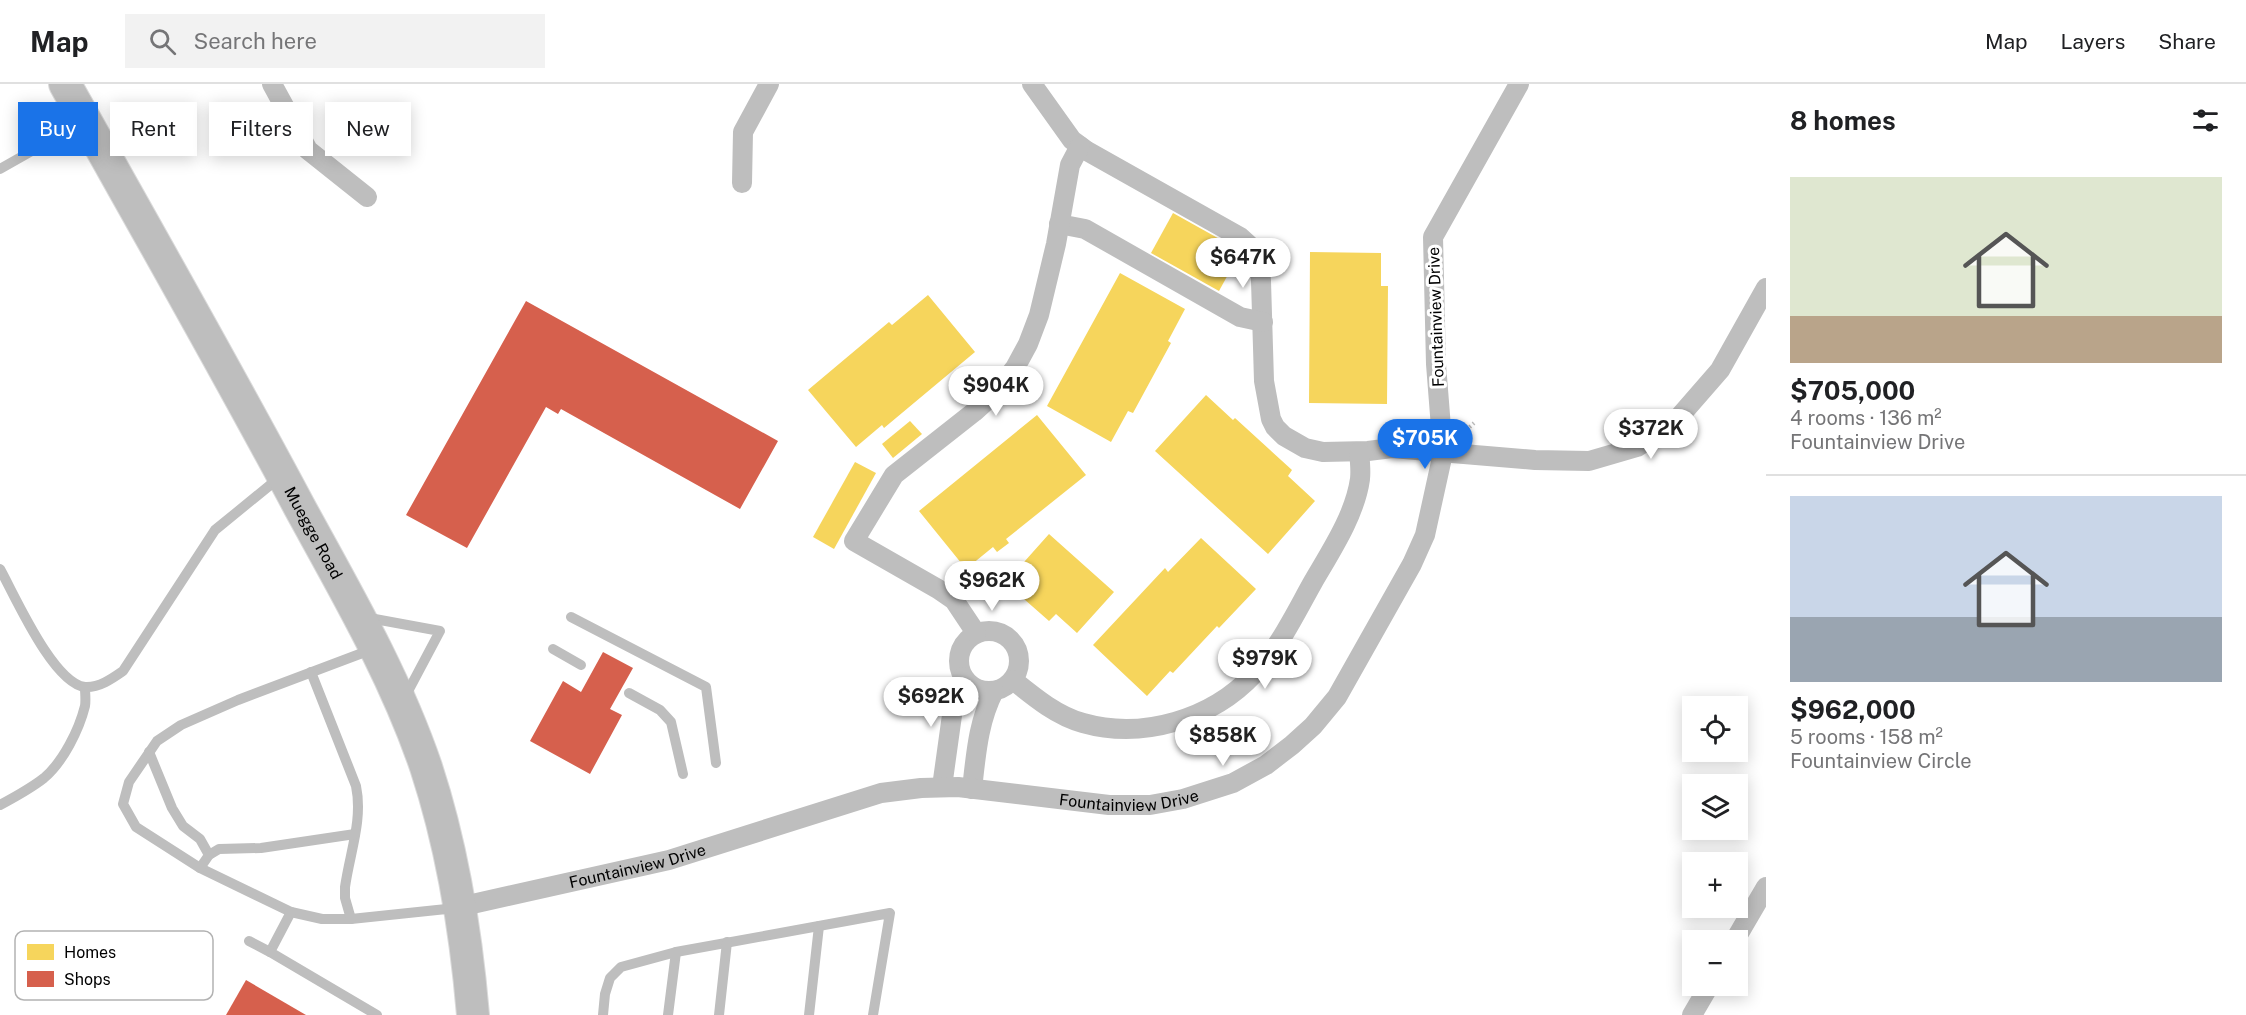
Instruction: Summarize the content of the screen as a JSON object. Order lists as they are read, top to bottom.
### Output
{
  "streets": {
    "main road": ["Muegge Road"],
    "street": ["Fountainview Drive"]
  },
  "crossings": [
    ["Fountainview Drive", "Muegge Road"]
  ],
  "legend": ["Homes", "Shops"],
  "page": {
    "header": "Map",
    "search": "Search here",
    "nav": ["Map", "Layers", "Share"],
    "heading": "8 homes",
    "chip": [
      "Buy",
      "Rent",
      "Filters",
      "New"
    ],
    "list": [
      {
        "name": "$705,000",
        "note": "4 rooms · 136 m² · Fountainview Drive"
      },
      {
        "name": "$962,000",
        "note": "5 rooms · 158 m² · Fountainview Circle"
      }
    ],
    "price": [
      "$647K",
      "$904K",
      "$372K",
      "$705K",
      "$962K",
      "$979K",
      "$692K",
      "$858K"
    ],
    "map_buttons": ["+", "−"]
  }
}
